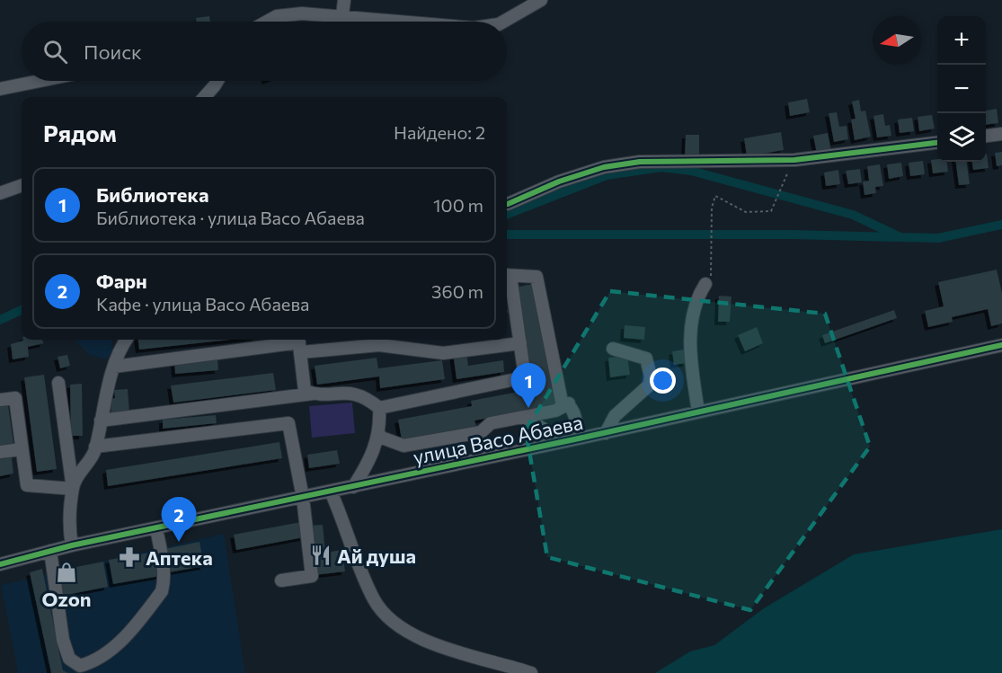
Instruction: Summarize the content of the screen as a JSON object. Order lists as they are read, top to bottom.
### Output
{
  "streets": {
    "street": ["улица Васо Абаева"]
  },
  "places": {
    "restaurant": ["Ай душа"],
    "pharmacy": ["Аптека"],
    "shop": ["Ozon"]
  },
  "north": "left",
  "page": {
    "map_buttons": ["+", "−"],
    "search": "Поиск",
    "heading": ["Рядом", "Найдено: 2"],
    "list": [
      {
        "mark": "1",
        "name": "Библиотека",
        "note": "Библиотека · улица Васо Абаева",
        "value": "100 m"
      },
      {
        "mark": "2",
        "name": "Фарн",
        "note": "Кафе · улица Васо Абаева",
        "value": "360 m"
      }
    ],
    "pins": ["1", "2"]
  }
}
